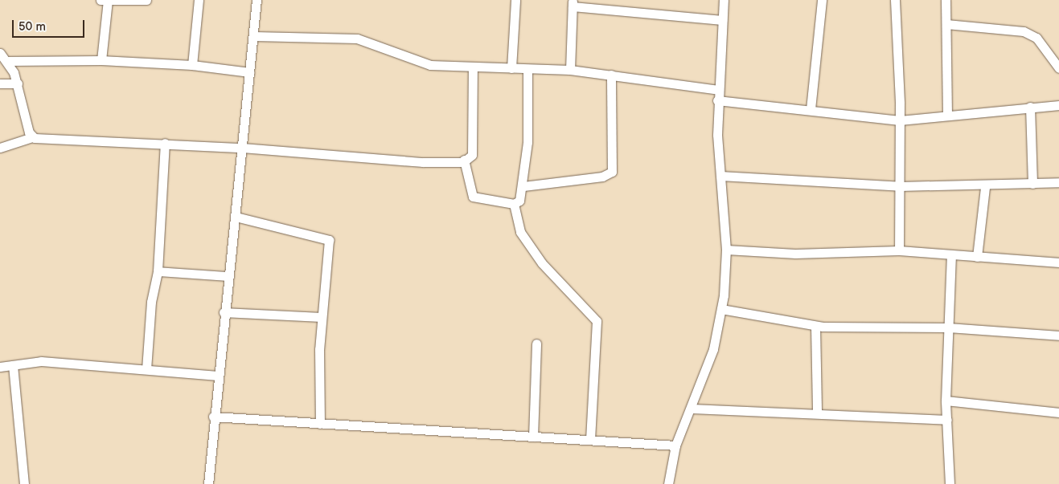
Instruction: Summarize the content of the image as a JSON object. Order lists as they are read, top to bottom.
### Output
{
  "scale_bar": "50 m"
}
